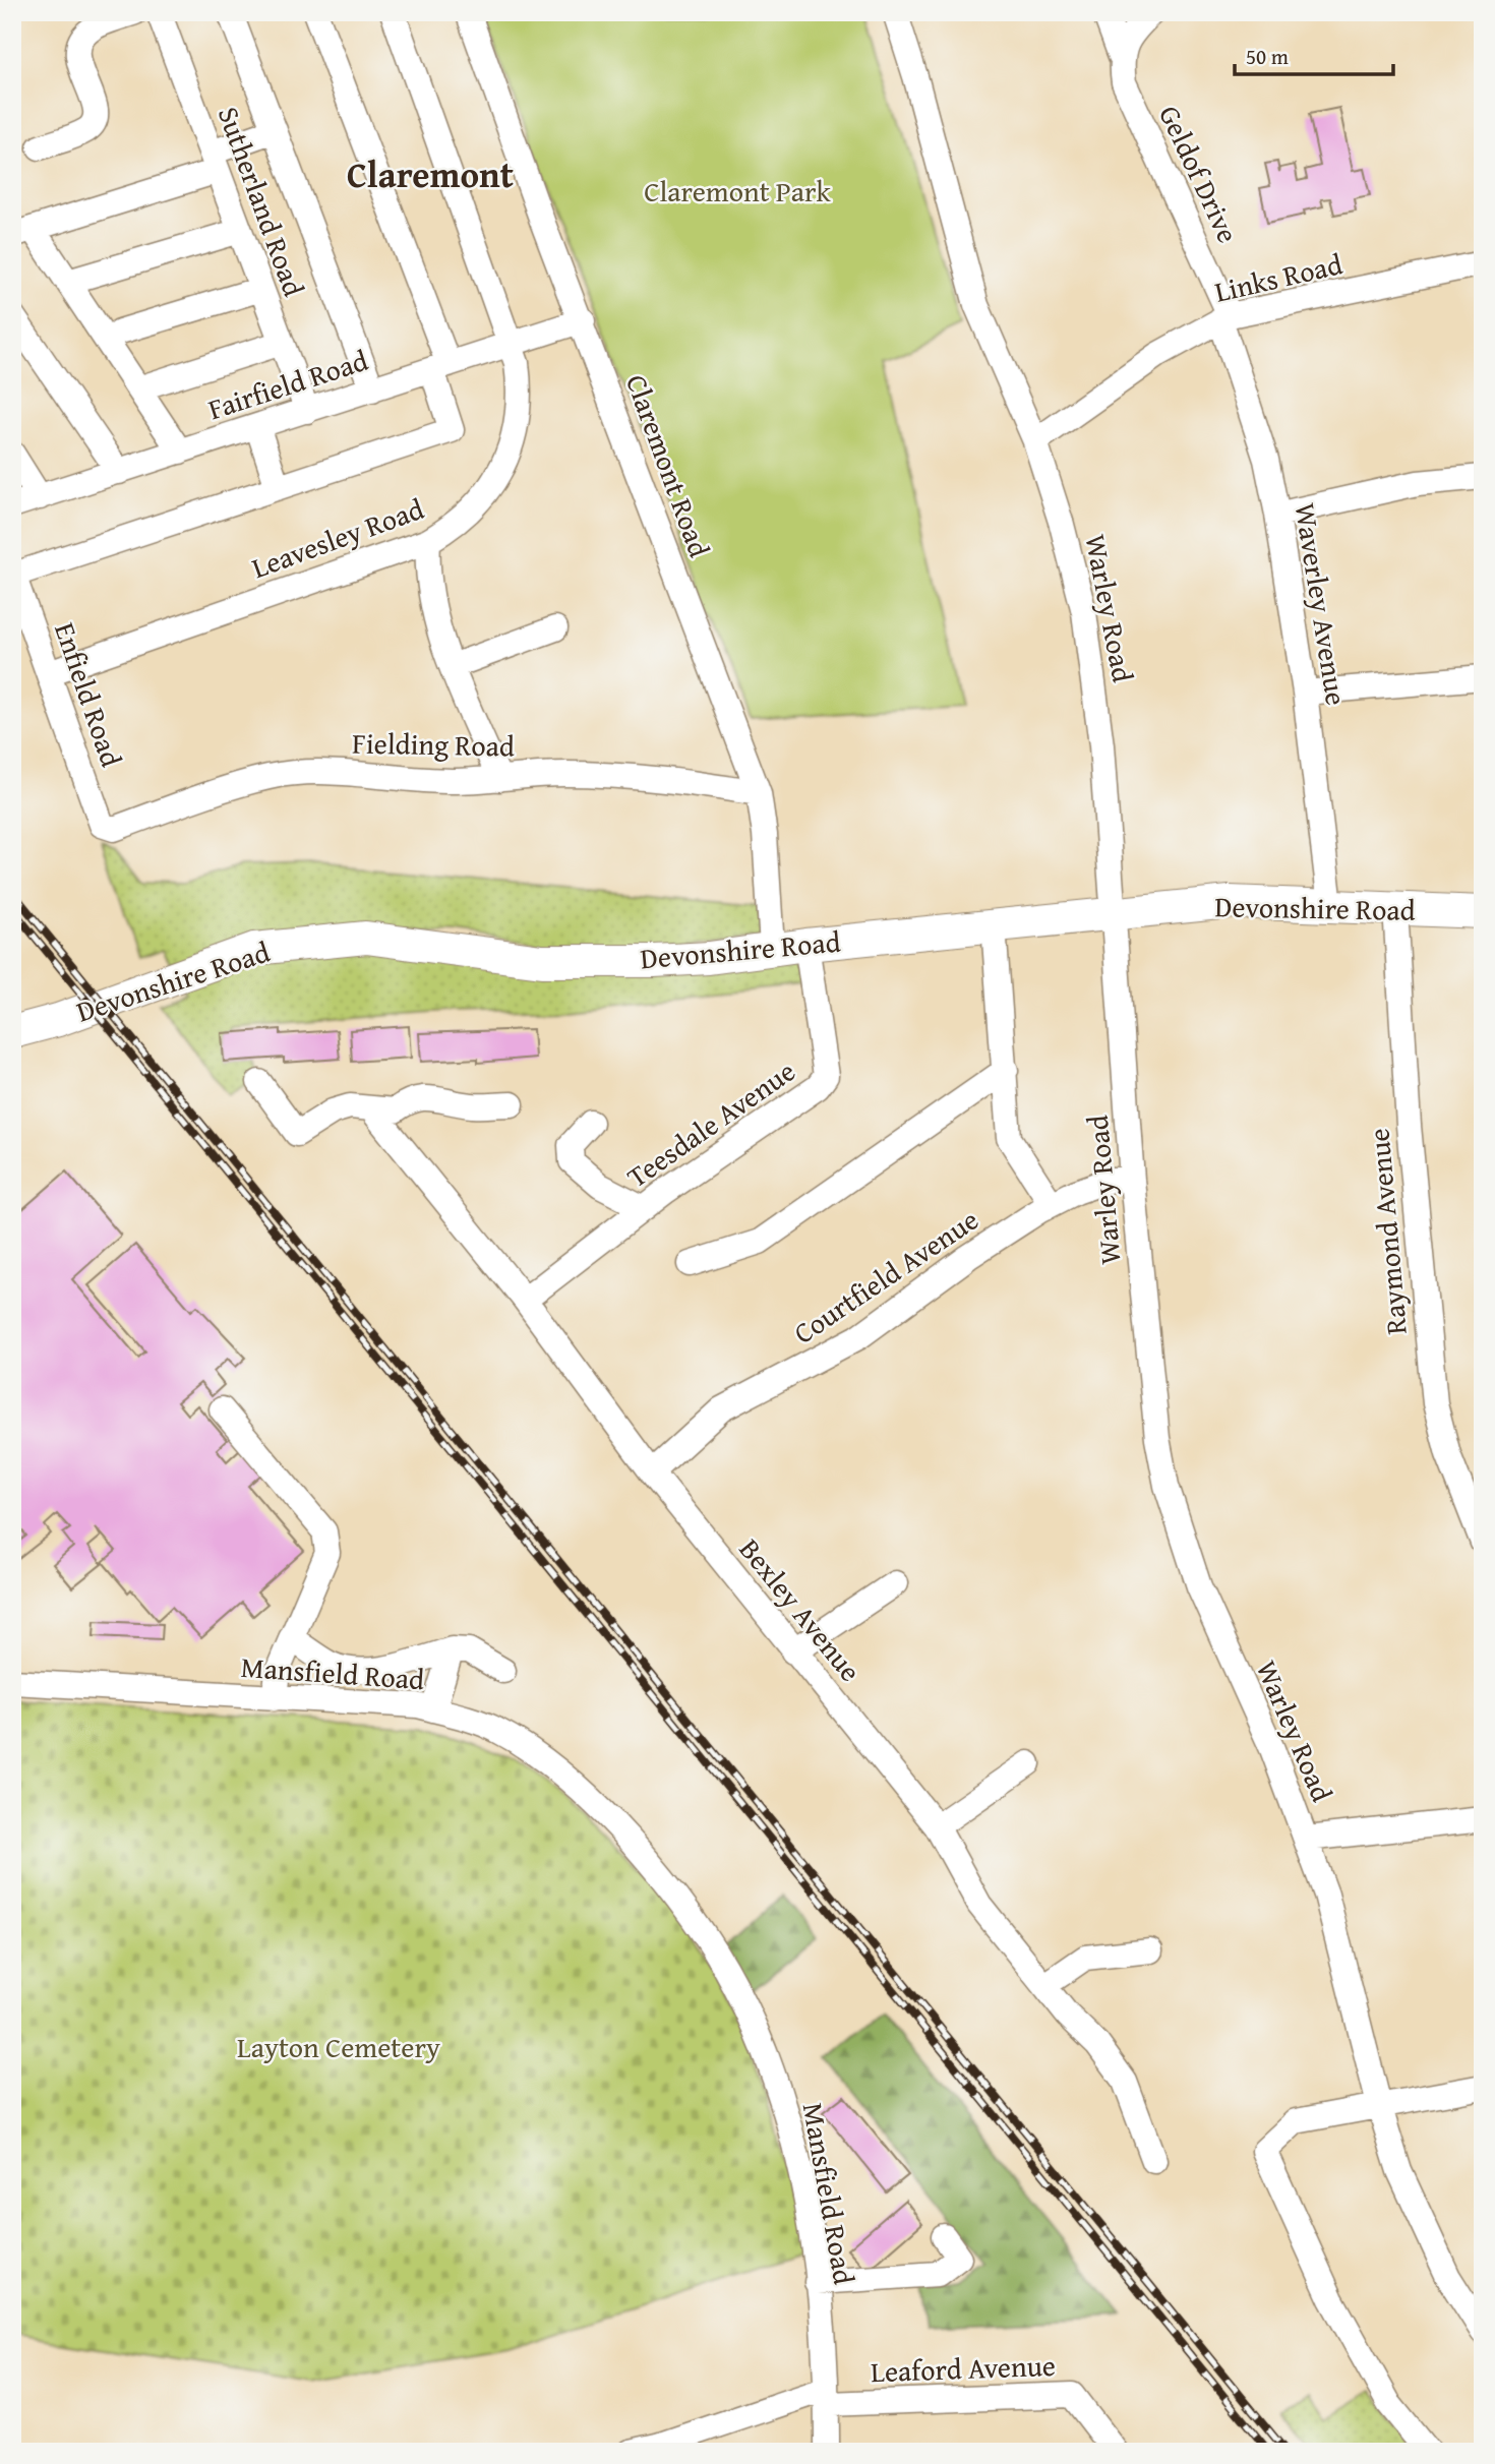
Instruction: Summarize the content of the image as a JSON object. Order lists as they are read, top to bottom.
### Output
{
  "streets": {
    "main road": ["Devonshire Road"],
    "street": [
      "Geldof Drive",
      "Sutherland Road",
      "Links Road",
      "Fairfield Road",
      "Claremont Road",
      "Leavesley Road",
      "Waverley Avenue",
      "Warley Road",
      "Enfield Road",
      "Fielding Road",
      "Teesdale Avenue",
      "Raymond Avenue",
      "Courtfield Avenue",
      "Bexley Avenue",
      "Mansfield Road",
      "Leaford Avenue"
    ]
  },
  "crossings": [
    ["Geldof Drive", "Links Road"],
    ["Geldof Drive", "Waverley Avenue"],
    ["Sutherland Road", "Fairfield Road"],
    ["Links Road", "Waverley Avenue"],
    ["Links Road", "Warley Road"],
    ["Fairfield Road", "Claremont Road"],
    ["Fairfield Road", "Leavesley Road"],
    ["Claremont Road", "Fielding Road"],
    ["Claremont Road", "Devonshire Road"],
    ["Leavesley Road", "Enfield Road"],
    ["Waverley Avenue", "Devonshire Road"],
    ["Warley Road", "Devonshire Road"],
    ["Warley Road", "Courtfield Avenue"],
    ["Enfield Road", "Fielding Road"],
    ["Devonshire Road", "Teesdale Avenue"],
    ["Devonshire Road", "Raymond Avenue"],
    ["Teesdale Avenue", "Bexley Avenue"],
    ["Courtfield Avenue", "Bexley Avenue"],
    ["Mansfield Road", "Leaford Avenue"]
  ],
  "districts": ["Claremont"],
  "parks": ["Claremont Park", "Layton Cemetery"],
  "scale_bar": "50 m"
}
